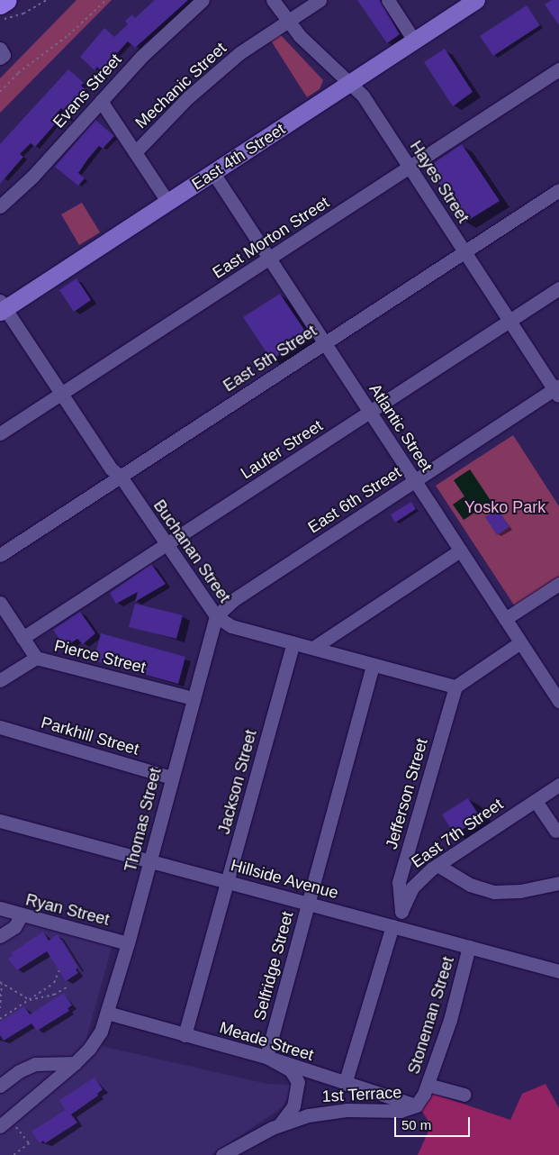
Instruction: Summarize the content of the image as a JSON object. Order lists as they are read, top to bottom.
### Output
{
  "streets": {
    "main road": ["East 4th Street"],
    "street": [
      "Mechanic Street",
      "Evans Street",
      "Hayes Street",
      "East Morton Street",
      "East 5th Street",
      "Atlantic Street",
      "Laufer Street",
      "East 6th Street",
      "Buchanan Street",
      "Pierce Street",
      "Parkhill Street",
      "Jackson Street",
      "Jefferson Street",
      "Thomas Street",
      "East 7th Street",
      "Hillside Avenue",
      "Ryan Street",
      "Selfridge Street",
      "Stoneman Street",
      "Meade Street",
      "1st Terrace"
    ]
  },
  "crossings": [
    ["Mechanic Street", "Hayes Street"],
    ["East 4th Street", "Hayes Street"],
    ["East 4th Street", "Atlantic Street"],
    ["East 4th Street", "Buchanan Street"],
    ["Hayes Street", "East Morton Street"],
    ["Hayes Street", "East 5th Street"],
    ["Hayes Street", "Laufer Street"],
    ["Hayes Street", "East 6th Street"],
    ["East Morton Street", "Atlantic Street"],
    ["East Morton Street", "Buchanan Street"],
    ["East 5th Street", "Atlantic Street"],
    ["East 5th Street", "Buchanan Street"],
    ["Atlantic Street", "Laufer Street"],
    ["Atlantic Street", "East 6th Street"],
    ["Laufer Street", "Buchanan Street"],
    ["Laufer Street", "Pierce Street"],
    ["East 6th Street", "Buchanan Street"],
    ["East 6th Street", "Thomas Street"],
    ["Buchanan Street", "Jackson Street"],
    ["Buchanan Street", "Jefferson Street"],
    ["Buchanan Street", "Thomas Street"],
    ["Buchanan Street", "Selfridge Street"],
    ["Pierce Street", "Thomas Street"],
    ["Parkhill Street", "Thomas Street"],
    ["Jackson Street", "Hillside Avenue"],
    ["Jackson Street", "Meade Street"],
    ["Jefferson Street", "East 7th Street"],
    ["Thomas Street", "Hillside Avenue"],
    ["Thomas Street", "Ryan Street"],
    ["Thomas Street", "Meade Street"],
    ["East 7th Street", "Hillside Avenue"],
    ["Hillside Avenue", "Selfridge Street"],
    ["Hillside Avenue", "Stoneman Street"],
    ["Selfridge Street", "Meade Street"],
    ["Stoneman Street", "1st Terrace"],
    ["Meade Street", "1st Terrace"]
  ],
  "parks": ["Yosko Park"],
  "scale_bar": "50 m"
}
